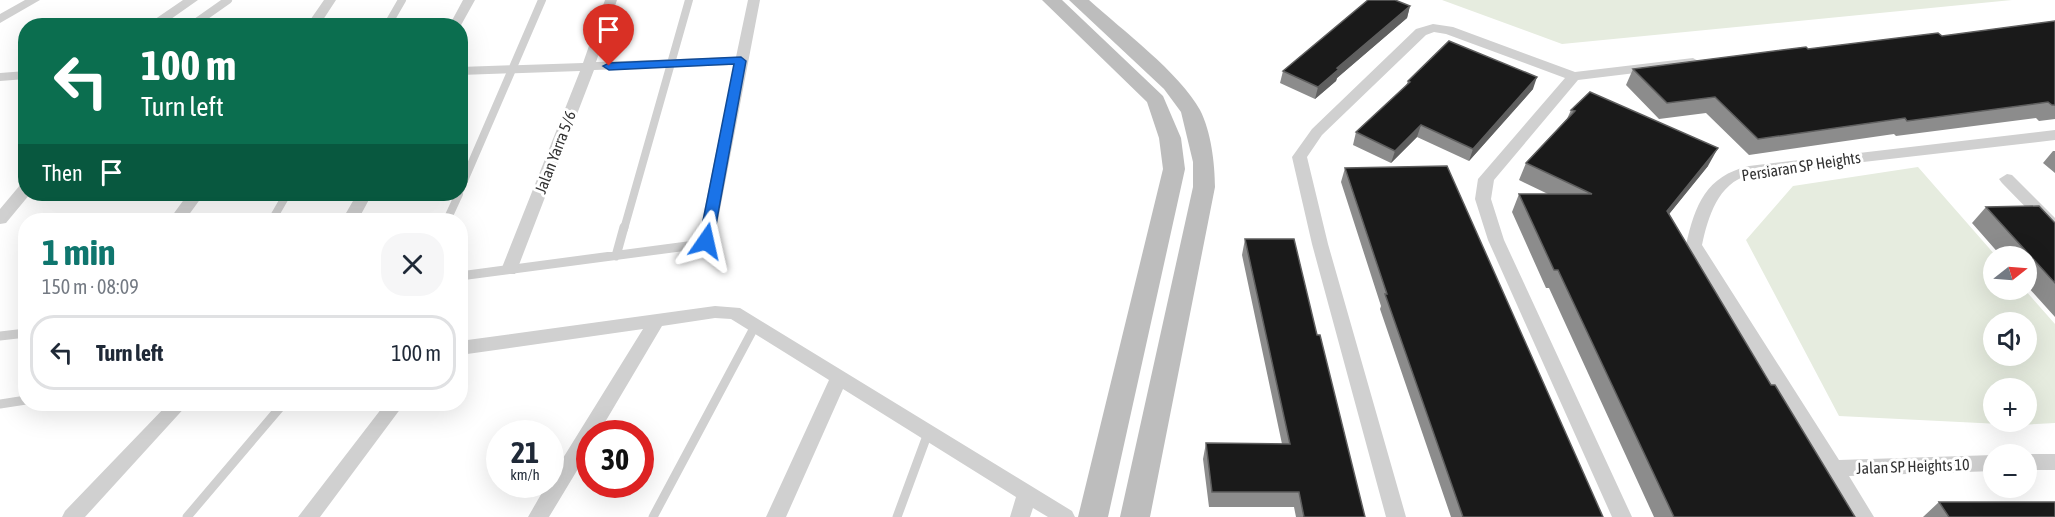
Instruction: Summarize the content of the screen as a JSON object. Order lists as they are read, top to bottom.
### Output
{
  "streets": {
    "street": ["Jalan Yarra 5/6", "Persiaran SP Heights", "Jalan SP Heights 10"]
  },
  "crossings": [
    ["Persiaran SP Heights", "Jalan SP Heights 10"]
  ],
  "north": "right",
  "page": {
    "turn": ["100 m", "Turn left"],
    "then": "Then",
    "heading": ["1 min", "150 m · 08:09"],
    "map_buttons": ["+", "−"],
    "list": [
      {
        "name": "Turn left",
        "value": "100 m"
      }
    ],
    "speed": "21 km/h",
    "limit": "30"
  }
}
